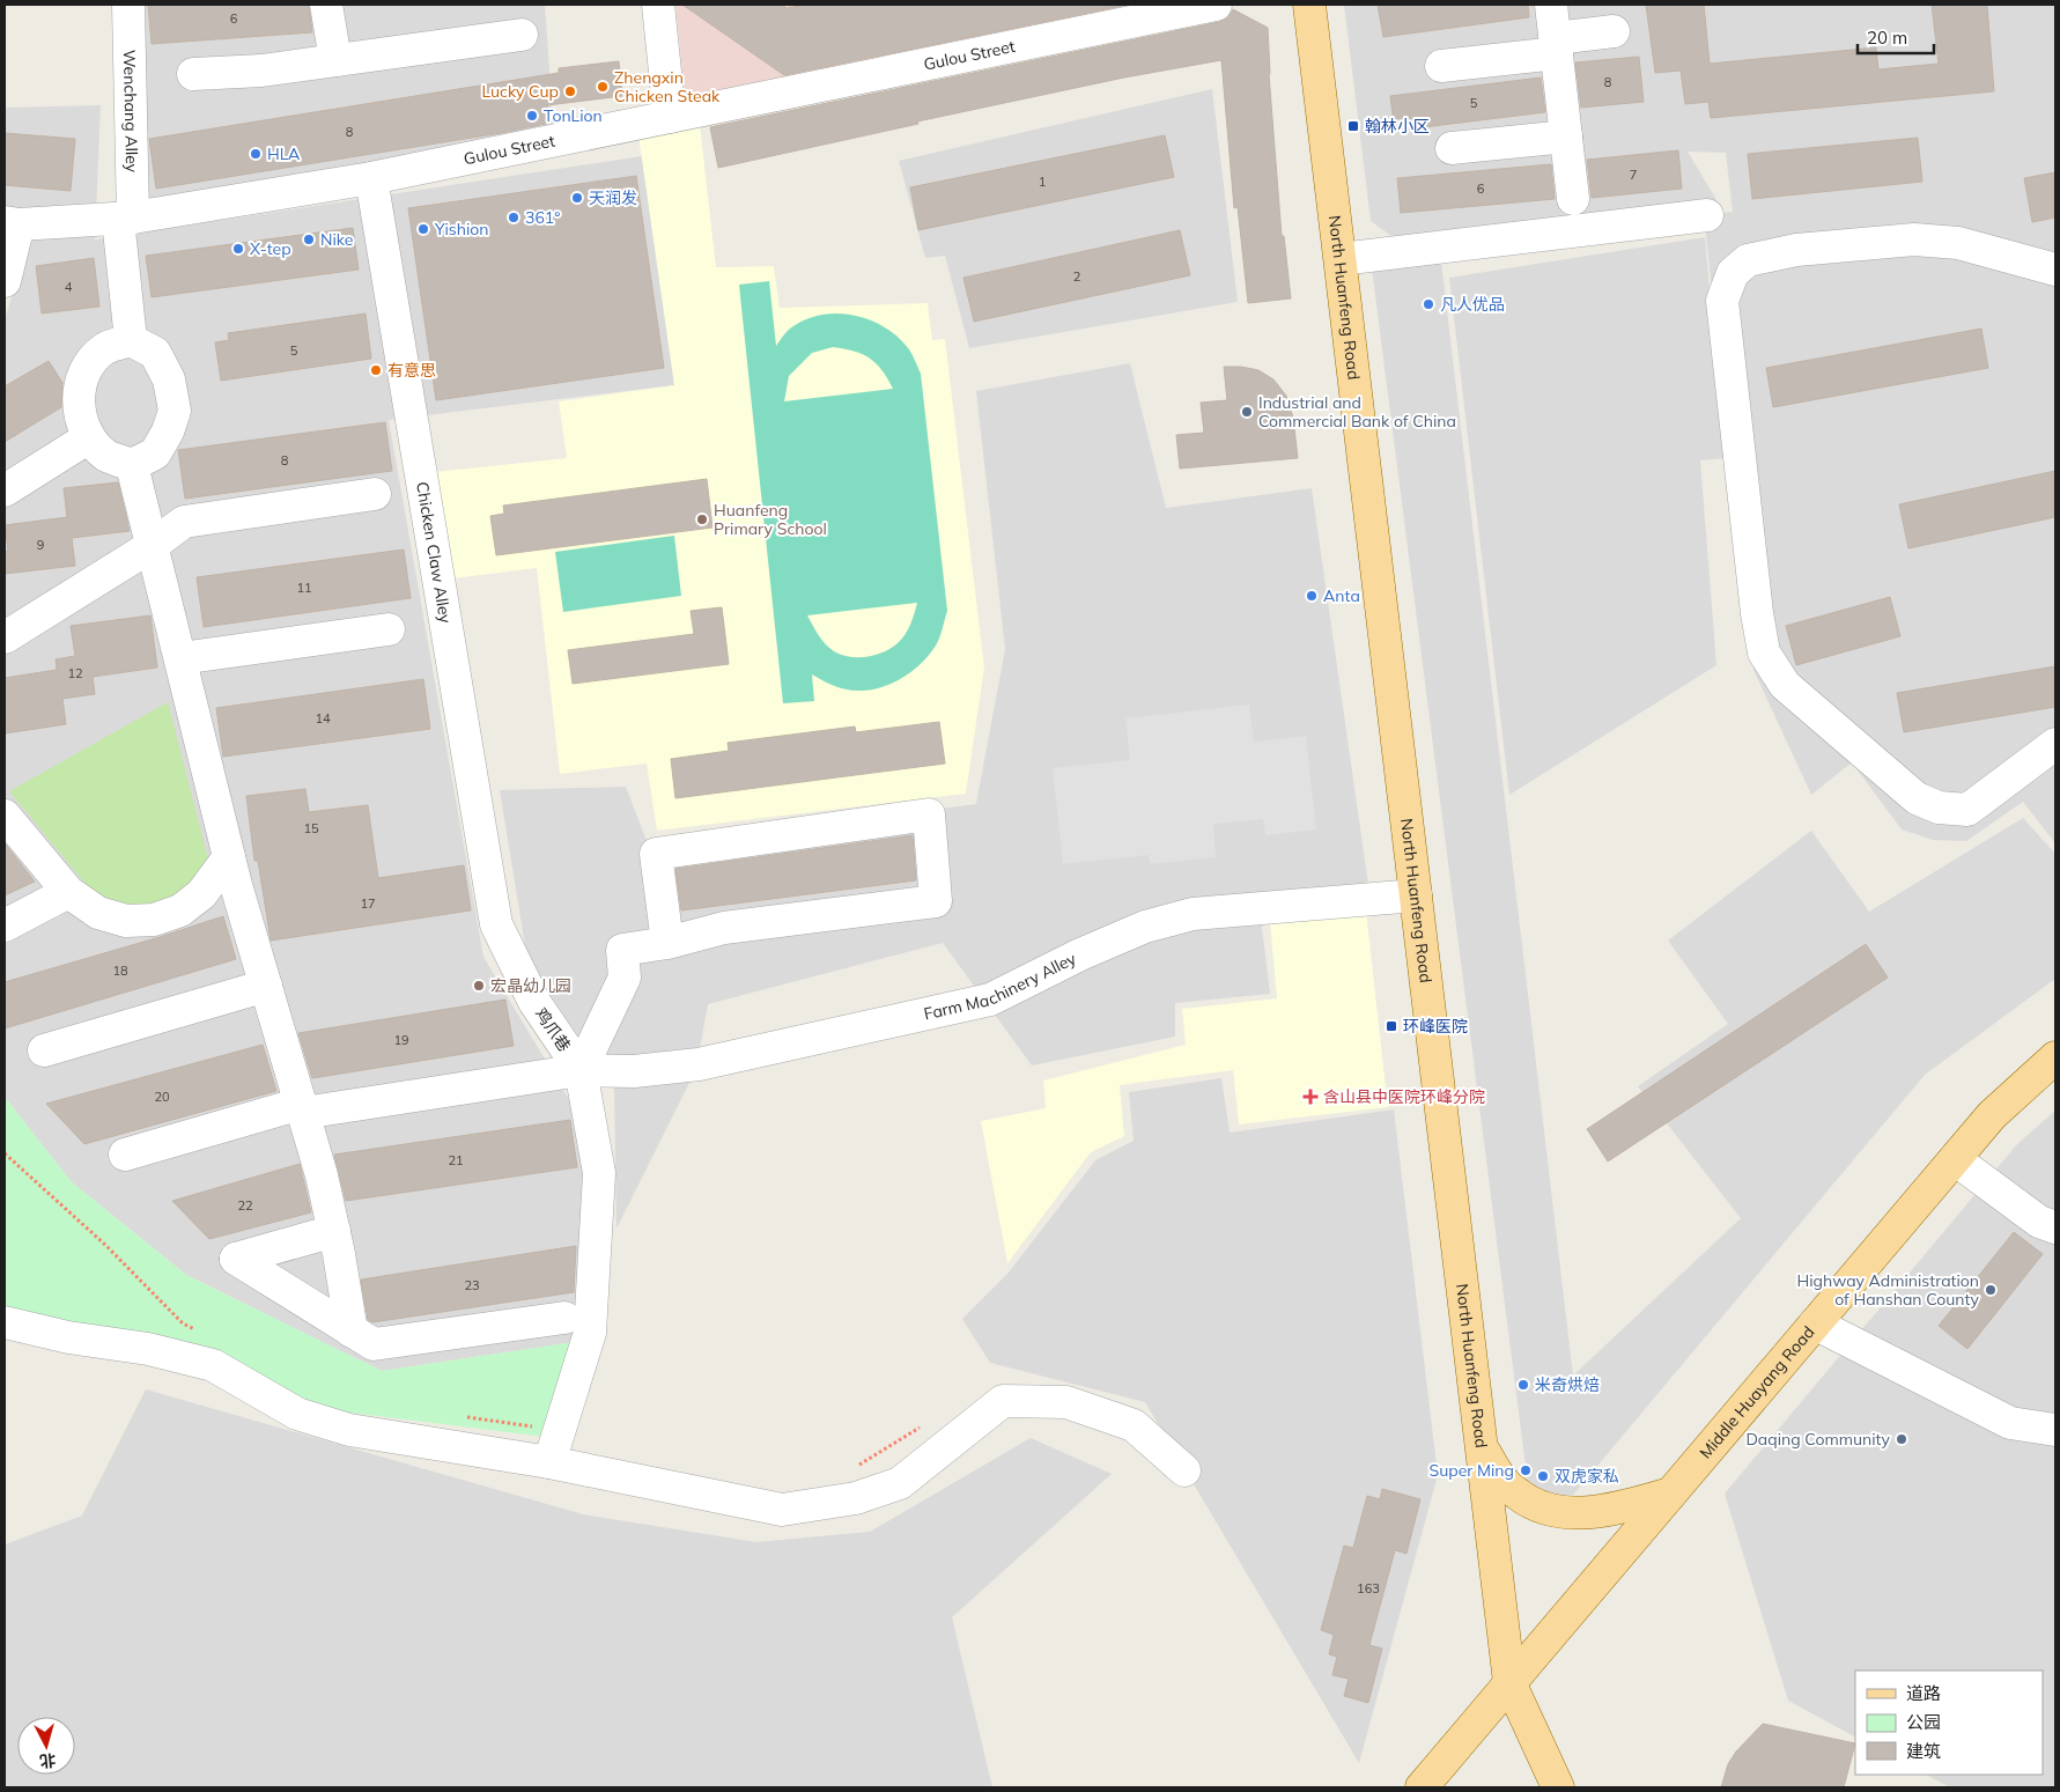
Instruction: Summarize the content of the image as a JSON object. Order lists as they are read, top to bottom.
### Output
{
  "streets": {
    "main road": ["North Huanfeng Road", "Middle Huayang Road"],
    "street": [
      "Gulou Street",
      "Wenchang Alley",
      "Chicken Claw Alley",
      "Farm Machinery Alley"
    ]
  },
  "crossings": [
    ["Gulou Street", "Wenchang Alley"],
    ["Gulou Street", "Chicken Claw Alley"],
    ["North Huanfeng Road", "Farm Machinery Alley"],
    ["North Huanfeng Road", "Middle Huayang Road"],
    ["Chicken Claw Alley", "Farm Machinery Alley"]
  ],
  "places": {
    "other": [
      "Zhengxin Chicken Steak",
      "Lucky Cup",
      "TonLion",
      "HLA",
      "天润发",
      "361°",
      "Yishion",
      "Nike",
      "X-tep",
      "凡人优品",
      "有意思",
      "Industrial and Commercial Bank of China",
      "Huanfeng Primary School",
      "Anta",
      "宏晶幼儿园",
      "Highway Administration of Hanshan County",
      "米奇烘焙",
      "Daqing Community",
      "Super Ming",
      "双虎家私"
    ],
    "transit": ["翰林小区", "环峰医院"],
    "health": ["含山县中医院环峰分院"]
  },
  "house_numbers": [
    "6",
    "8",
    "5",
    "8",
    "7",
    "1",
    "6",
    "2",
    "4",
    "5",
    "8",
    "9",
    "11",
    "12",
    "14",
    "15",
    "17",
    "18",
    "19",
    "20",
    "21",
    "22",
    "23",
    "163"
  ],
  "legend": ["道路", "公园", "建筑"],
  "scale_bar": "20 m",
  "north": "bottom"
}
